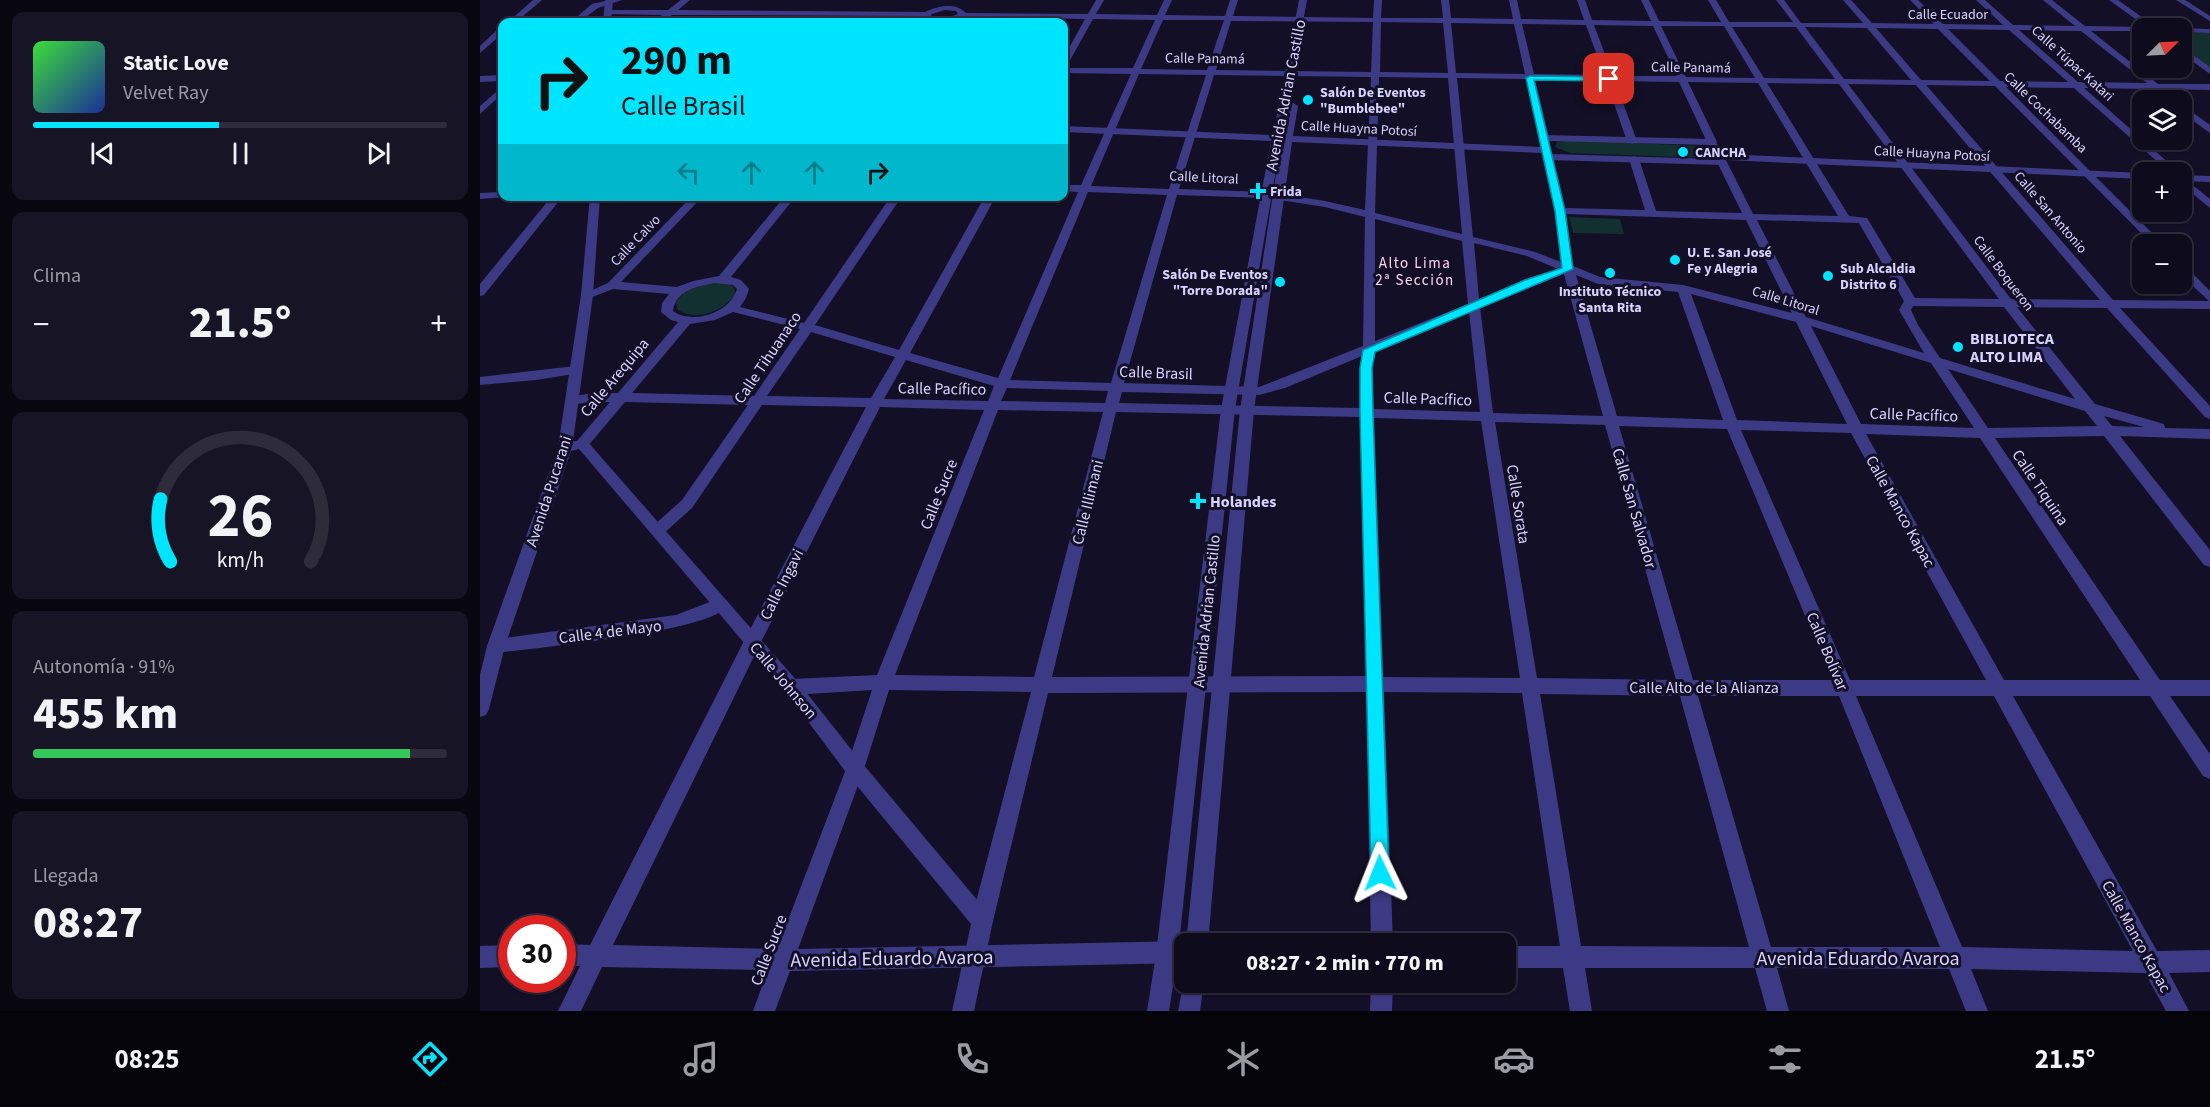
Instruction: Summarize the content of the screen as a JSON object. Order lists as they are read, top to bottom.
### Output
{
  "streets": {
    "street": [
      "Calle Ecuador",
      "Calle Panamá",
      "Calle Túpac Katari",
      "Avenida Adrian Castillo",
      "Calle Cochabamba",
      "Calle Huayna Potosí",
      "Calle Litoral",
      "Calle San Antonio",
      "Calle Calvo",
      "Calle Boqueron",
      "Calle Tihuanaco",
      "Calle Brasil",
      "Calle Arequipa",
      "Calle Pacífico",
      "Calle Tiquina",
      "Avenida Pucarani",
      "Calle Sucre",
      "Calle Illimani",
      "Calle Sorata",
      "Calle San Salvador",
      "Calle Manco Kapac",
      "Calle Ingavi",
      "Calle 4 de Mayo",
      "Calle Bolívar",
      "Calle Johnson",
      "Calle Alto de la Alianza",
      "Avenida Eduardo Avaroa"
    ]
  },
  "crossings": [
    ["Calle Ecuador", "Calle Túpac Katari"],
    ["Calle Ecuador", "Avenida Adrian Castillo"],
    ["Calle Ecuador", "Calle Cochabamba"],
    ["Calle Ecuador", "Calle San Antonio"],
    ["Calle Ecuador", "Calle Boqueron"],
    ["Calle Ecuador", "Calle Sucre"],
    ["Calle Ecuador", "Calle Illimani"],
    ["Calle Ecuador", "Calle Sorata"],
    ["Calle Ecuador", "Calle San Salvador"],
    ["Calle Ecuador", "Calle Manco Kapac"],
    ["Calle Panamá", "Calle Túpac Katari"],
    ["Calle Panamá", "Avenida Adrian Castillo"],
    ["Calle Panamá", "Calle Cochabamba"],
    ["Calle Panamá", "Calle San Antonio"],
    ["Calle Panamá", "Calle Boqueron"],
    ["Calle Panamá", "Calle Sucre"],
    ["Calle Panamá", "Calle Illimani"],
    ["Calle Panamá", "Calle Sorata"],
    ["Calle Panamá", "Calle San Salvador"],
    ["Calle Panamá", "Calle Manco Kapac"],
    ["Avenida Adrian Castillo", "Calle Huayna Potosí"],
    ["Avenida Adrian Castillo", "Calle Litoral"],
    ["Avenida Adrian Castillo", "Calle Brasil"],
    ["Avenida Adrian Castillo", "Calle Pacífico"],
    ["Avenida Adrian Castillo", "Calle Alto de la Alianza"],
    ["Calle Cochabamba", "Calle Huayna Potosí"],
    ["Calle Huayna Potosí", "Calle San Antonio"],
    ["Calle Huayna Potosí", "Calle Boqueron"],
    ["Calle Huayna Potosí", "Calle Sucre"],
    ["Calle Huayna Potosí", "Calle Illimani"],
    ["Calle Huayna Potosí", "Calle Sorata"],
    ["Calle Huayna Potosí", "Calle San Salvador"],
    ["Calle Huayna Potosí", "Calle Manco Kapac"],
    ["Calle Litoral", "Calle Boqueron"],
    ["Calle Litoral", "Calle Brasil"],
    ["Calle Litoral", "Calle Pacífico"],
    ["Calle Litoral", "Calle Tiquina"],
    ["Calle Litoral", "Calle Sucre"],
    ["Calle Litoral", "Calle Illimani"],
    ["Calle Litoral", "Calle Sorata"],
    ["Calle Litoral", "Calle San Salvador"],
    ["Calle Litoral", "Calle Manco Kapac"],
    ["Calle Litoral", "Calle Bolívar"],
    ["Calle Calvo", "Avenida Pucarani"],
    ["Calle Boqueron", "Calle Pacífico"],
    ["Calle Tihuanaco", "Calle Brasil"],
    ["Calle Tihuanaco", "Calle Pacífico"],
    ["Calle Tihuanaco", "Calle Johnson"],
    ["Calle Brasil", "Calle Sucre"],
    ["Calle Brasil", "Calle Illimani"],
    ["Calle Brasil", "Calle Sorata"],
    ["Calle Brasil", "Calle San Salvador"],
    ["Calle Brasil", "Calle Ingavi"],
    ["Calle Arequipa", "Calle Pacífico"],
    ["Calle Arequipa", "Avenida Pucarani"],
    ["Calle Arequipa", "Calle Johnson"],
    ["Calle Pacífico", "Calle Tiquina"],
    ["Calle Pacífico", "Avenida Pucarani"],
    ["Calle Pacífico", "Calle Sucre"],
    ["Calle Pacífico", "Calle Illimani"],
    ["Calle Pacífico", "Calle Sorata"],
    ["Calle Pacífico", "Calle San Salvador"],
    ["Calle Pacífico", "Calle Manco Kapac"],
    ["Calle Pacífico", "Calle Ingavi"],
    ["Calle Pacífico", "Calle Bolívar"],
    ["Calle Tiquina", "Calle Alto de la Alianza"],
    ["Avenida Pucarani", "Calle 4 de Mayo"],
    ["Avenida Pucarani", "Calle Johnson"],
    ["Calle Sucre", "Calle Johnson"],
    ["Calle Sucre", "Avenida Eduardo Avaroa"],
    ["Calle Illimani", "Calle Johnson"],
    ["Calle Illimani", "Avenida Eduardo Avaroa"],
    ["Calle Sorata", "Calle Alto de la Alianza"],
    ["Calle Sorata", "Avenida Eduardo Avaroa"],
    ["Calle San Salvador", "Calle Alto de la Alianza"],
    ["Calle San Salvador", "Avenida Eduardo Avaroa"],
    ["Calle Manco Kapac", "Calle Alto de la Alianza"],
    ["Calle Manco Kapac", "Avenida Eduardo Avaroa"],
    ["Calle Ingavi", "Calle Johnson"],
    ["Calle Ingavi", "Avenida Eduardo Avaroa"],
    ["Calle 4 de Mayo", "Calle Johnson"],
    ["Calle Bolívar", "Calle Alto de la Alianza"],
    ["Calle Bolívar", "Avenida Eduardo Avaroa"]
  ],
  "districts": ["Alto Lima 2ª Sección"],
  "places": {
    "other": [
      "Salón De Eventos \"Bumblebee\"",
      "CANCHA",
      "U. E. San José Fe y Alegria",
      "Instituto Técnico Santa Rita",
      "Sub Alcaldia Distrito 6",
      "Salón De Eventos \"Torre Dorada\"",
      "BIBLIOTECA ALTO LIMA"
    ],
    "health": ["Frida", "Holandes"]
  },
  "north": "top right",
  "page": {
    "map_buttons": ["+", "−"],
    "turn": ["290 m", "Calle Brasil"],
    "song": ["Static Love", "Velvet Ray"],
    "tile": [
      "Clima",
      ["Autonomía · 91%", "455 km"],
      ["Llegada", "08:27"]
    ],
    "heat": ["−", "21.5°", "+"],
    "limit": "30",
    "trip": "08:27 · 2 min · 770 m",
    "tabs": ["08:25", "21.5°"],
    "gauge": ["26", "km/h"]
  }
}
